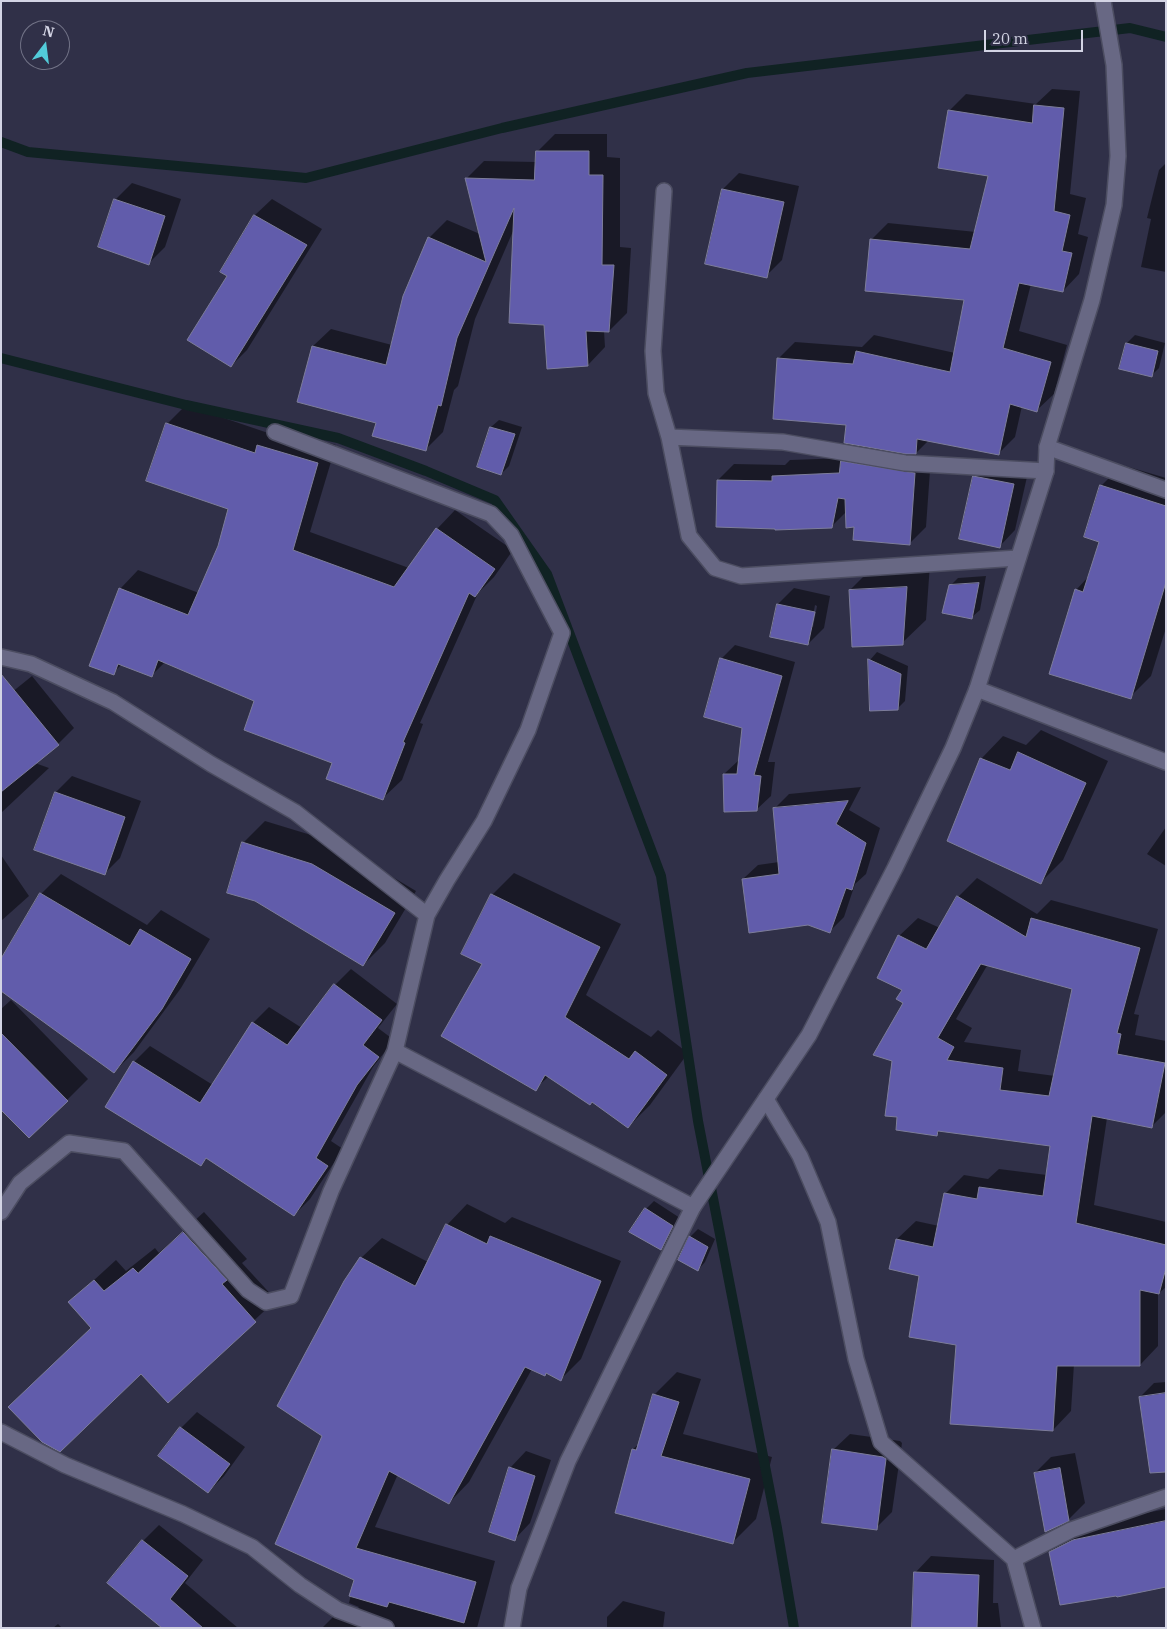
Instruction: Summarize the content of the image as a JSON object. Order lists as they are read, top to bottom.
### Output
{
  "scale_bar": "20 m",
  "north": "top"
}
